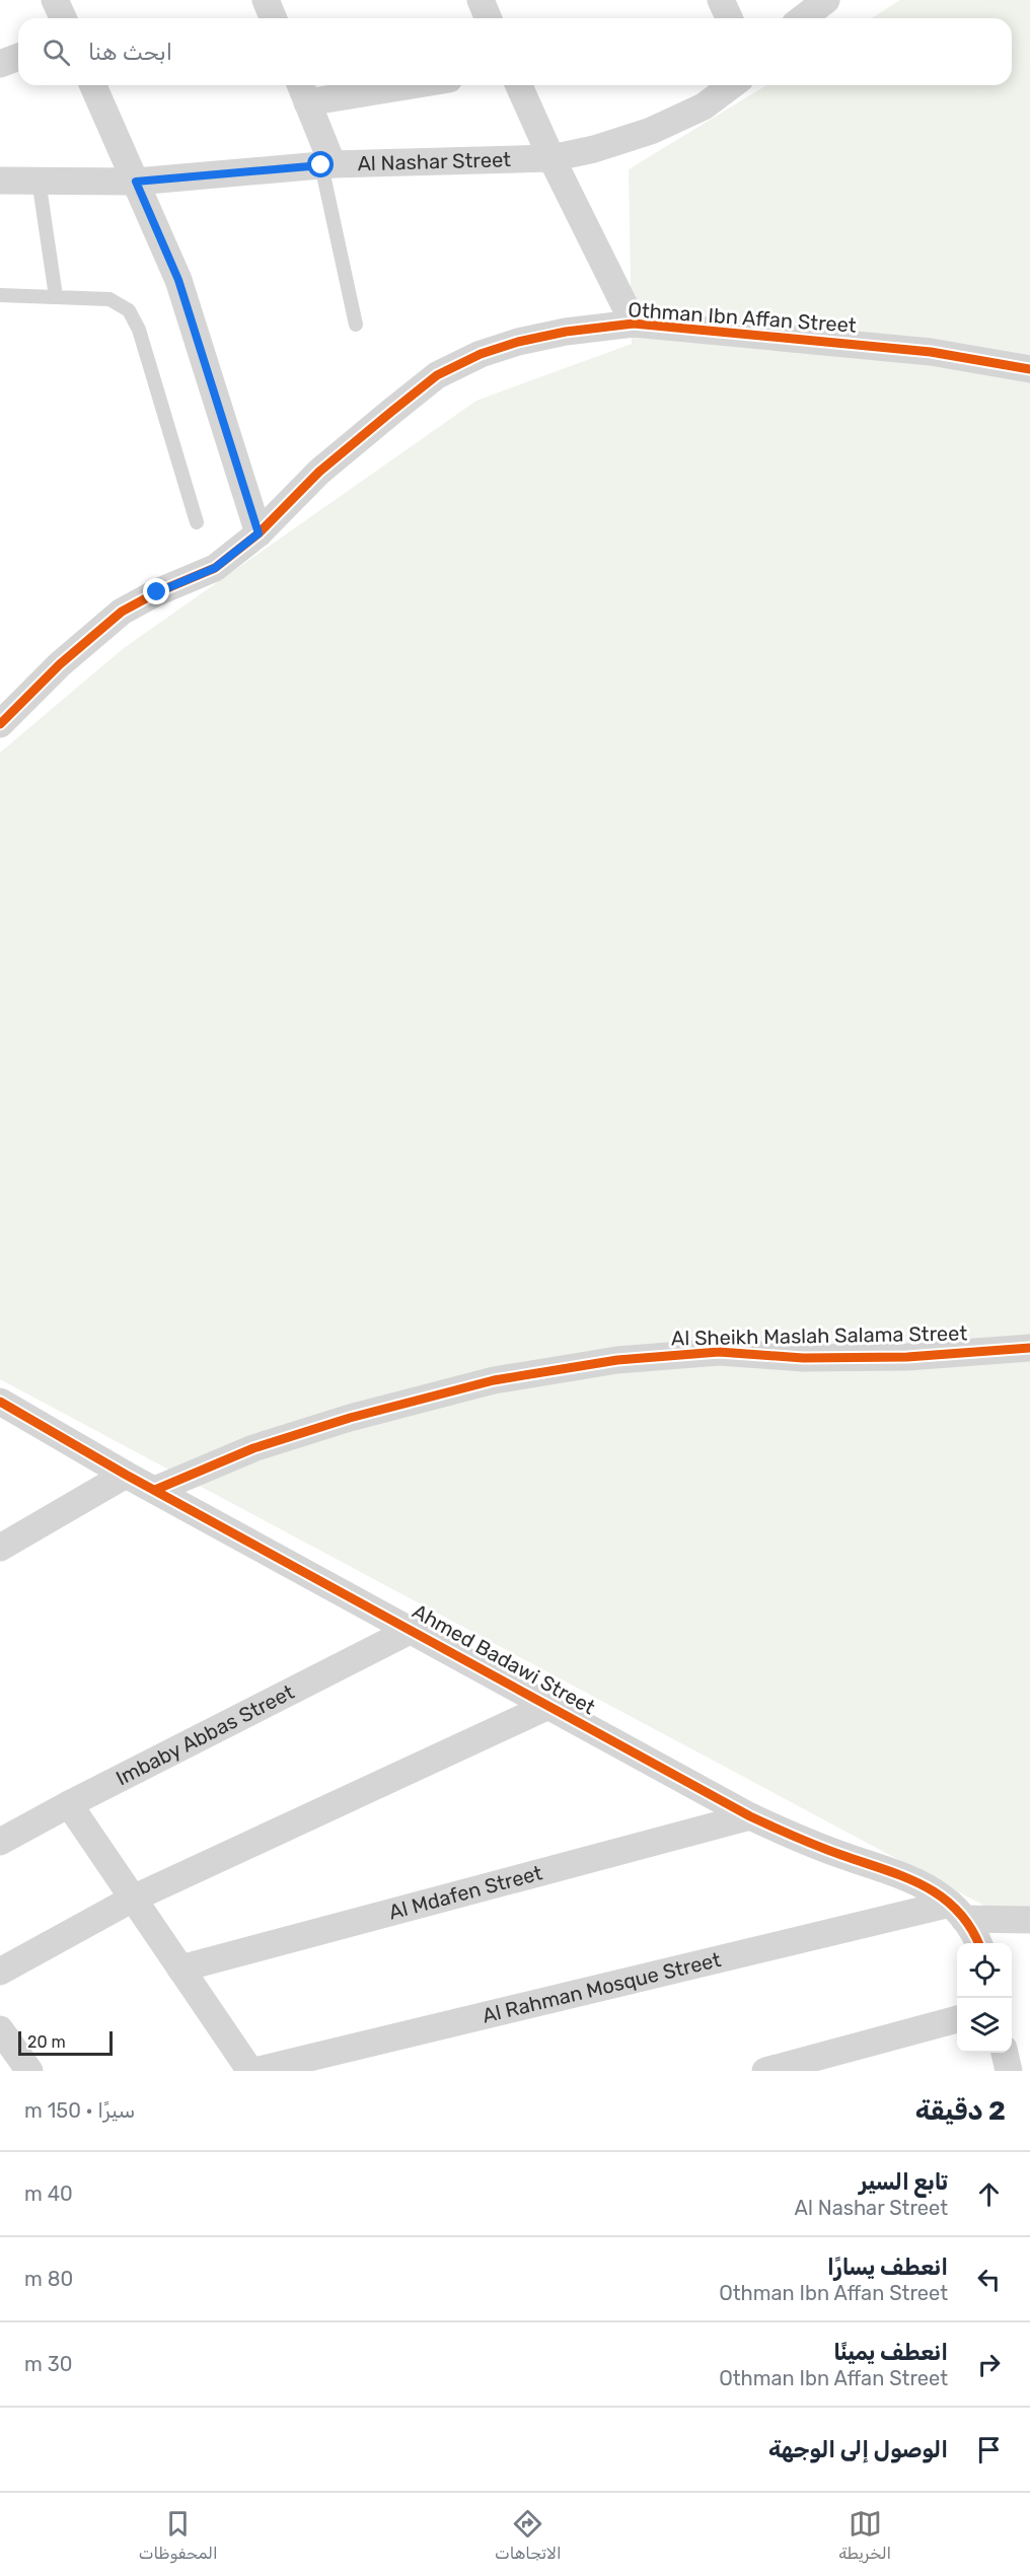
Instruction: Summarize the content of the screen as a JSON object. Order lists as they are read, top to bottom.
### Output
{
  "streets": {
    "street": [
      "Al Nashar Street",
      "Othman Ibn Affan Street",
      "Al Sheikh Maslah Salama Street",
      "Ahmed Badawi Street",
      "Imbaby Abbas Street",
      "Al Mdafen Street",
      "Al Rahman Mosque Street"
    ]
  },
  "crossings": [
    ["Al Sheikh Maslah Salama Street", "Ahmed Badawi Street"],
    ["Ahmed Badawi Street", "Imbaby Abbas Street"],
    ["Ahmed Badawi Street", "Al Mdafen Street"],
    ["Ahmed Badawi Street", "Al Rahman Mosque Street"]
  ],
  "scale_bar": "20 m",
  "page": {
    "search": "ابحث هنا",
    "scale": "20 m",
    "heading": ["2 دقيقة", "سيرًا · 150 m"],
    "list": [
      ["تابع السير", "Al Nashar Street", "40 m"],
      ["انعطف يسارًا", "Othman Ibn Affan Street", "80 m"],
      ["انعطف يمينًا", "Othman Ibn Affan Street", "30 m"],
      "الوصول إلى الوجهة"
    ],
    "nav": ["الخريطة", "الاتجاهات", "المحفوظات"]
  }
}
